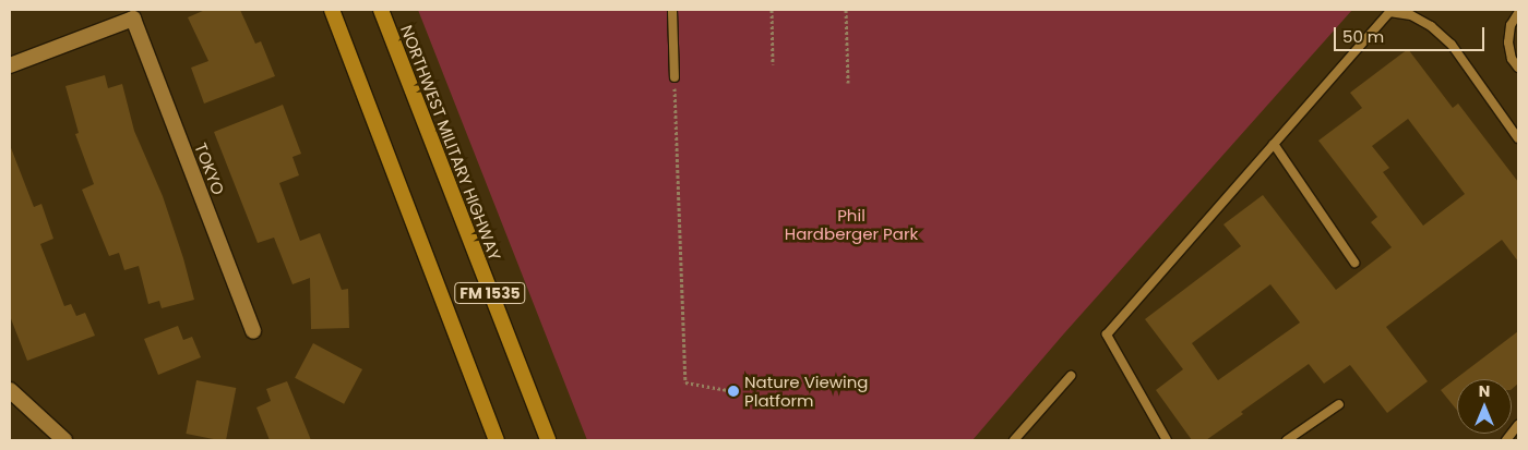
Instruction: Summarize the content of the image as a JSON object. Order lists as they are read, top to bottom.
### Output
{
  "streets": {
    "main road": ["NORTHWEST MILITARY HIGHWAY", "FM 1535"],
    "street": ["TOKYO"]
  },
  "parks": ["Phil Hardberger Park"],
  "places": ["Nature Viewing Platform"],
  "scale_bar": "50 m",
  "north": "top"
}
